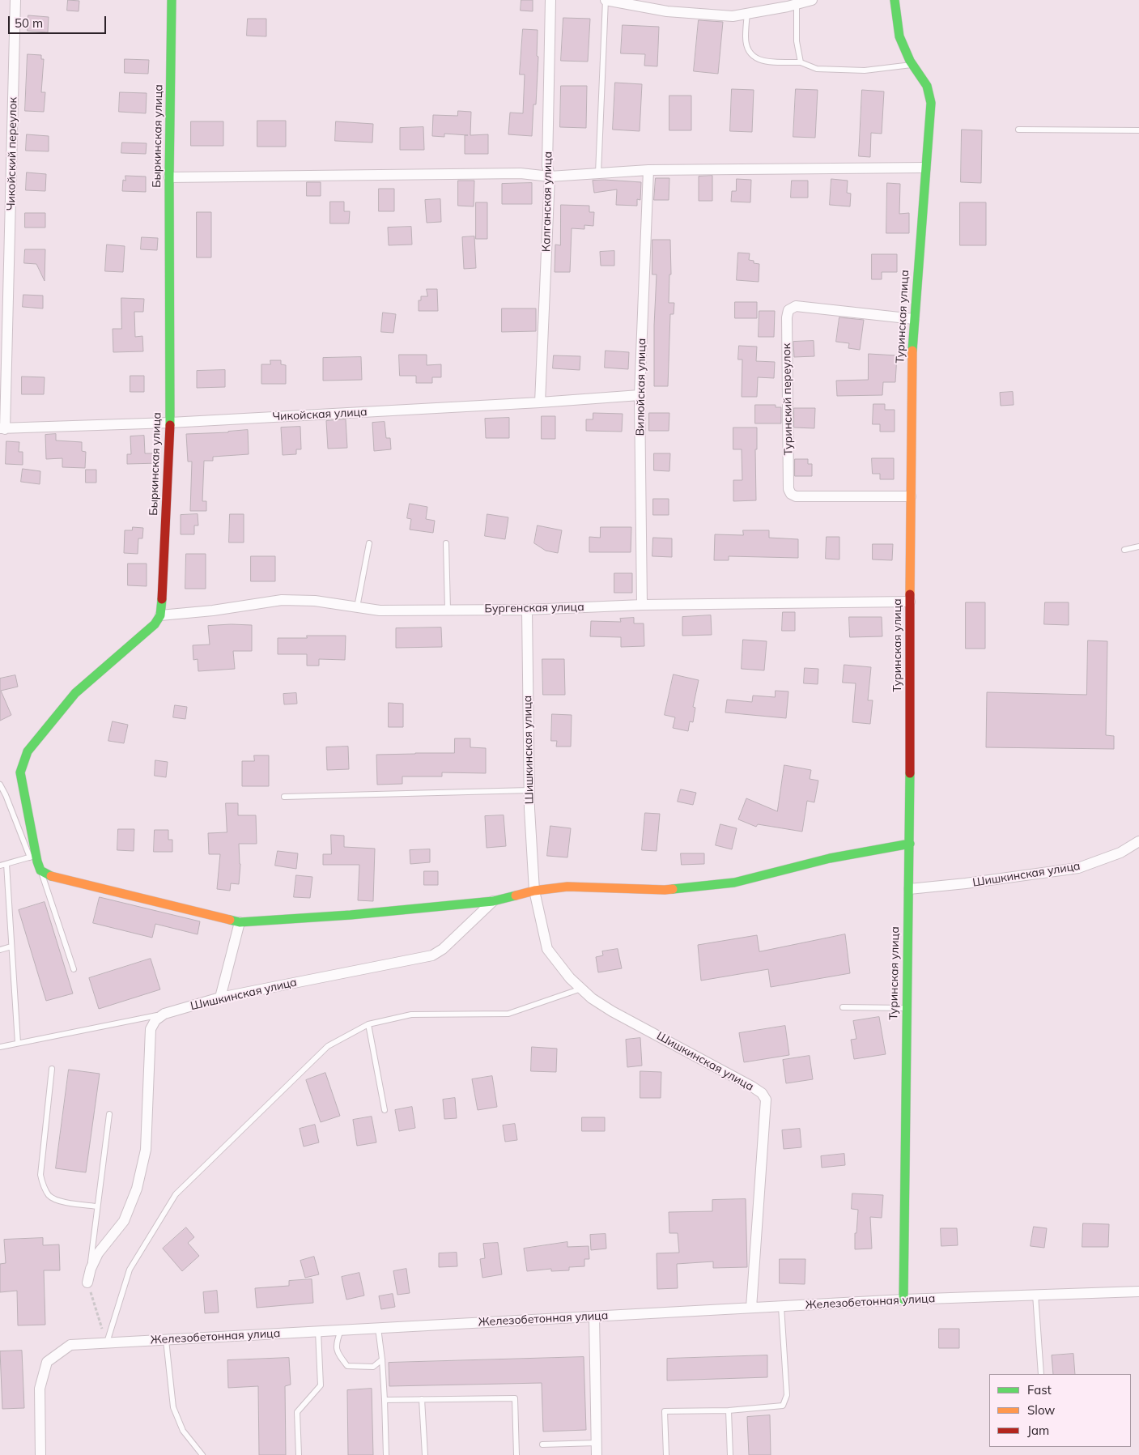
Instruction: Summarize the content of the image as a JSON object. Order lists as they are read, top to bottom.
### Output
{
  "streets": {
    "street": [
      "Быркинская улица",
      "Чикойский переулок",
      "Калганская улица",
      "Туринская улица",
      "Вилюйская улица",
      "Туринский переулок",
      "Чикойская улица",
      "Бургенская улица",
      "Шишкинская улица",
      "Железобетонная улица"
    ]
  },
  "crossings": [
    ["Быркинская улица", "Чикойская улица"],
    ["Быркинская улица", "Бургенская улица"],
    ["Чикойский переулок", "Чикойская улица"],
    ["Калганская улица", "Чикойская улица"],
    ["Туринская улица", "Туринский переулок"],
    ["Туринская улица", "Бургенская улица"],
    ["Туринская улица", "Шишкинская улица"],
    ["Туринская улица", "Железобетонная улица"],
    ["Вилюйская улица", "Чикойская улица"],
    ["Вилюйская улица", "Бургенская улица"],
    ["Бургенская улица", "Шишкинская улица"],
    ["Шишкинская улица", "Железобетонная улица"]
  ],
  "legend": ["Fast", "Slow", "Jam"],
  "scale_bar": "50 m"
}
